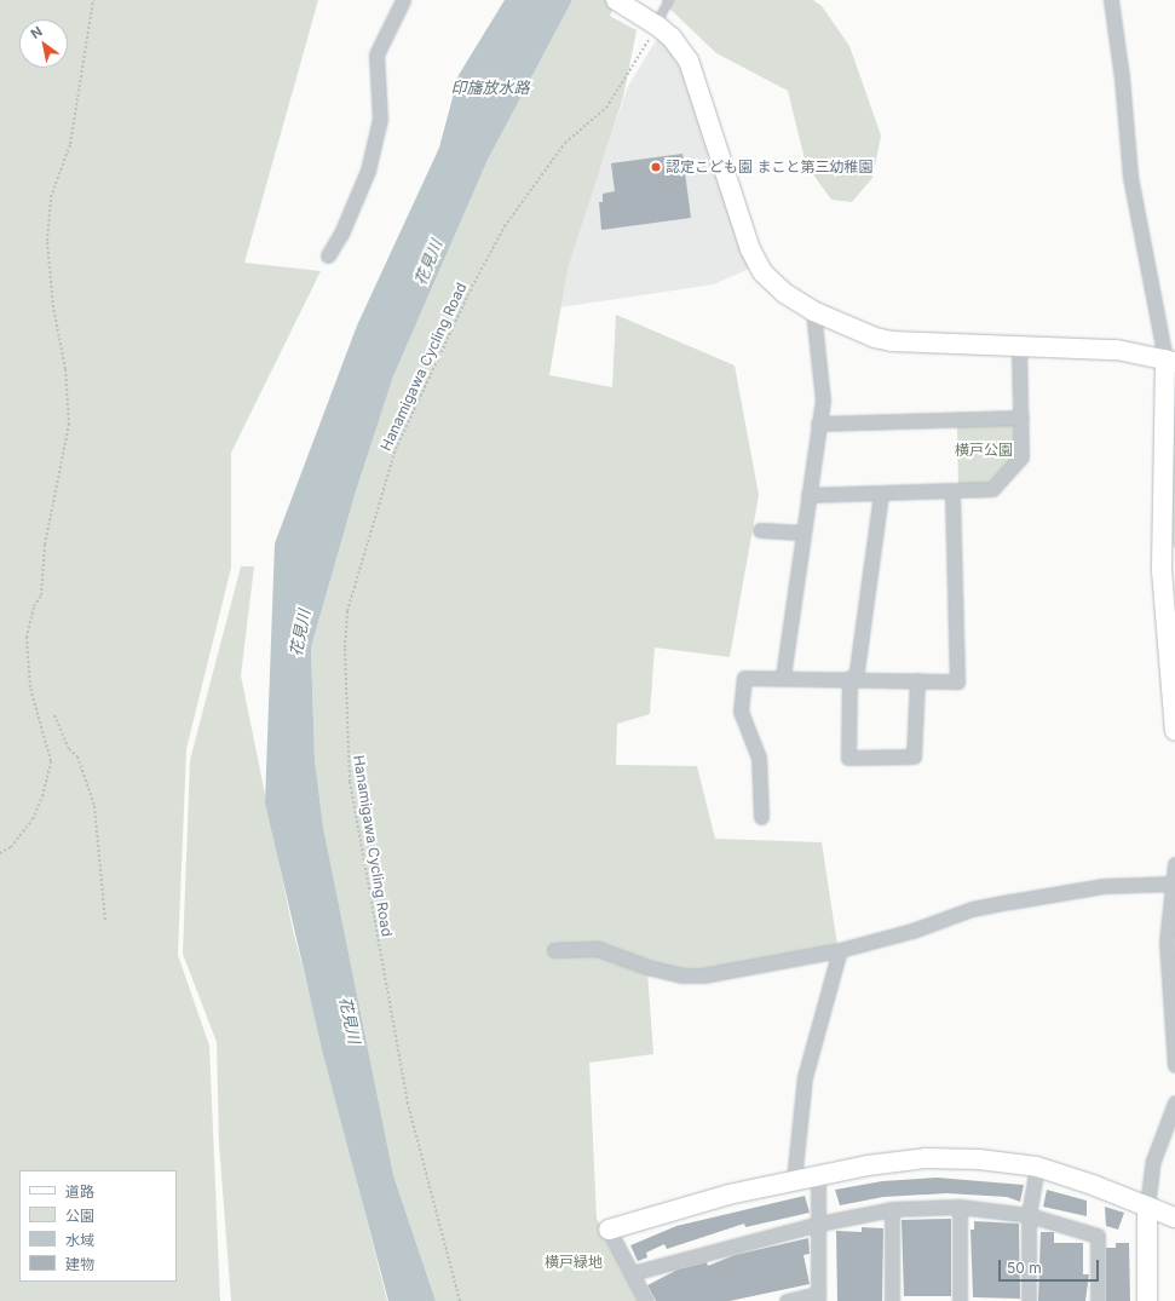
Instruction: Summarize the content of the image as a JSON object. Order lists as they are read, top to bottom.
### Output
{
  "streets": {
    "path": ["Hanamigawa Cycling Road"]
  },
  "water": ["印旛放水路", "花見川"],
  "parks": ["横戸公園", "横戸緑地"],
  "places": ["認定こども園 まこと第三幼稚園"],
  "legend": [
    "道路",
    "公園",
    "水域",
    "建物"
  ],
  "scale_bar": "50 m",
  "north": "top left"
}
